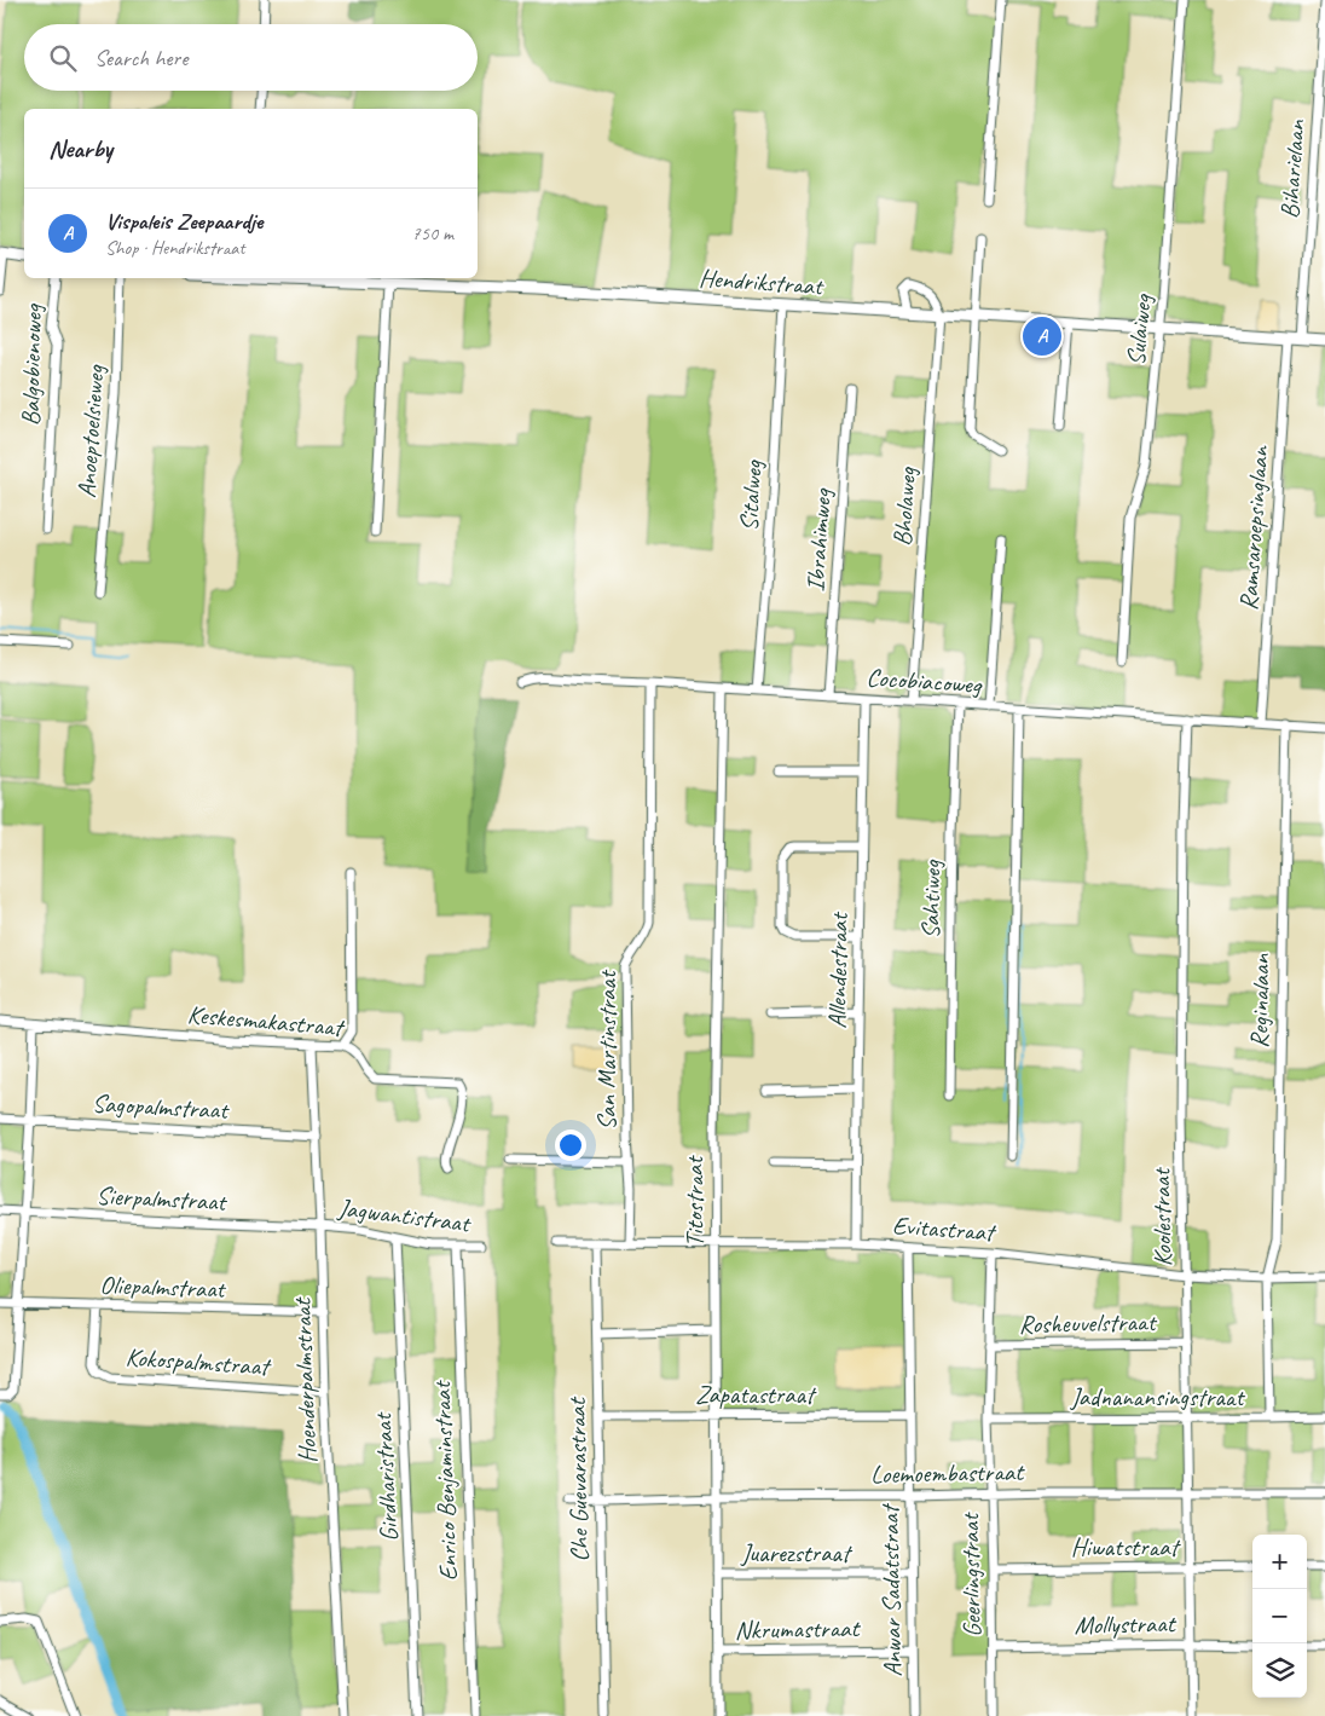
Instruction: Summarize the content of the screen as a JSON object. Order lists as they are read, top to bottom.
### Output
{
  "streets": {
    "street": [
      "Biharielaan",
      "Hendrikstraat",
      "Sulaiweg",
      "Balgobienoweg",
      "Anoeptoelsieweg",
      "Sitalweg",
      "Bholaweg",
      "Ramsaroepsinglaan",
      "Ibrahimweg",
      "Cocobiacoweg",
      "Sahtiweg",
      "Allendestraat",
      "Reginalaan",
      "Keskesmakastraat",
      "San Martinstraat",
      "Sagopalmstraat",
      "Sierpalmstraat",
      "Titostraat",
      "Jagwantistraat",
      "Koolestraat",
      "Evitastraat",
      "Oliepalmstraat",
      "Rosheuvelstraat",
      "Kokospalmstraat",
      "Hoenderpalmstraat",
      "Zapatastraat",
      "Jadnanansingstraat",
      "Loemoembastraat",
      "Girdharistraat",
      "Che Guevarastraat",
      "Enrico Benjaminstraat",
      "Hiwatstraat",
      "Juarezstraat",
      "Geerlingstraat",
      "Anwar Sadatstraat",
      "Mollystraat",
      "Nkrumastraat"
    ]
  },
  "crossings": [
    ["Biharielaan", "Hendrikstraat"],
    ["Hendrikstraat", "Sulaiweg"],
    ["Hendrikstraat", "Sitalweg"],
    ["Hendrikstraat", "Bholaweg"],
    ["Hendrikstraat", "Ramsaroepsinglaan"],
    ["Sitalweg", "Cocobiacoweg"],
    ["Bholaweg", "Cocobiacoweg"],
    ["Ramsaroepsinglaan", "Cocobiacoweg"],
    ["Ibrahimweg", "Cocobiacoweg"],
    ["Cocobiacoweg", "Sahtiweg"],
    ["Cocobiacoweg", "Allendestraat"],
    ["Cocobiacoweg", "Reginalaan"],
    ["Cocobiacoweg", "San Martinstraat"],
    ["Cocobiacoweg", "Titostraat"],
    ["Cocobiacoweg", "Koolestraat"],
    ["Allendestraat", "Evitastraat"],
    ["Reginalaan", "Evitastraat"],
    ["Reginalaan", "Jadnanansingstraat"],
    ["Keskesmakastraat", "Hoenderpalmstraat"],
    ["San Martinstraat", "Evitastraat"],
    ["Sagopalmstraat", "Hoenderpalmstraat"],
    ["Sierpalmstraat", "Jagwantistraat"],
    ["Sierpalmstraat", "Hoenderpalmstraat"],
    ["Titostraat", "Evitastraat"],
    ["Titostraat", "Zapatastraat"],
    ["Titostraat", "Loemoembastraat"],
    ["Titostraat", "Juarezstraat"],
    ["Titostraat", "Nkrumastraat"],
    ["Jagwantistraat", "Hoenderpalmstraat"],
    ["Jagwantistraat", "Girdharistraat"],
    ["Jagwantistraat", "Enrico Benjaminstraat"],
    ["Koolestraat", "Evitastraat"],
    ["Koolestraat", "Rosheuvelstraat"],
    ["Koolestraat", "Jadnanansingstraat"],
    ["Koolestraat", "Loemoembastraat"],
    ["Koolestraat", "Hiwatstraat"],
    ["Koolestraat", "Mollystraat"],
    ["Evitastraat", "Che Guevarastraat"],
    ["Evitastraat", "Geerlingstraat"],
    ["Evitastraat", "Anwar Sadatstraat"],
    ["Oliepalmstraat", "Kokospalmstraat"],
    ["Oliepalmstraat", "Hoenderpalmstraat"],
    ["Rosheuvelstraat", "Geerlingstraat"],
    ["Kokospalmstraat", "Hoenderpalmstraat"],
    ["Zapatastraat", "Che Guevarastraat"],
    ["Zapatastraat", "Anwar Sadatstraat"],
    ["Jadnanansingstraat", "Geerlingstraat"],
    ["Loemoembastraat", "Che Guevarastraat"],
    ["Loemoembastraat", "Geerlingstraat"],
    ["Loemoembastraat", "Anwar Sadatstraat"],
    ["Hiwatstraat", "Geerlingstraat"],
    ["Juarezstraat", "Anwar Sadatstraat"],
    ["Geerlingstraat", "Mollystraat"],
    ["Anwar Sadatstraat", "Nkrumastraat"]
  ],
  "page": {
    "search": "Search here",
    "heading": "Nearby",
    "list": [
      {
        "mark": "A",
        "name": "Vispaleis Zeepaardje",
        "note": "Shop · Hendrikstraat",
        "value": "750 m"
      }
    ],
    "pins": "A",
    "map_buttons": ["+", "−"]
  }
}
